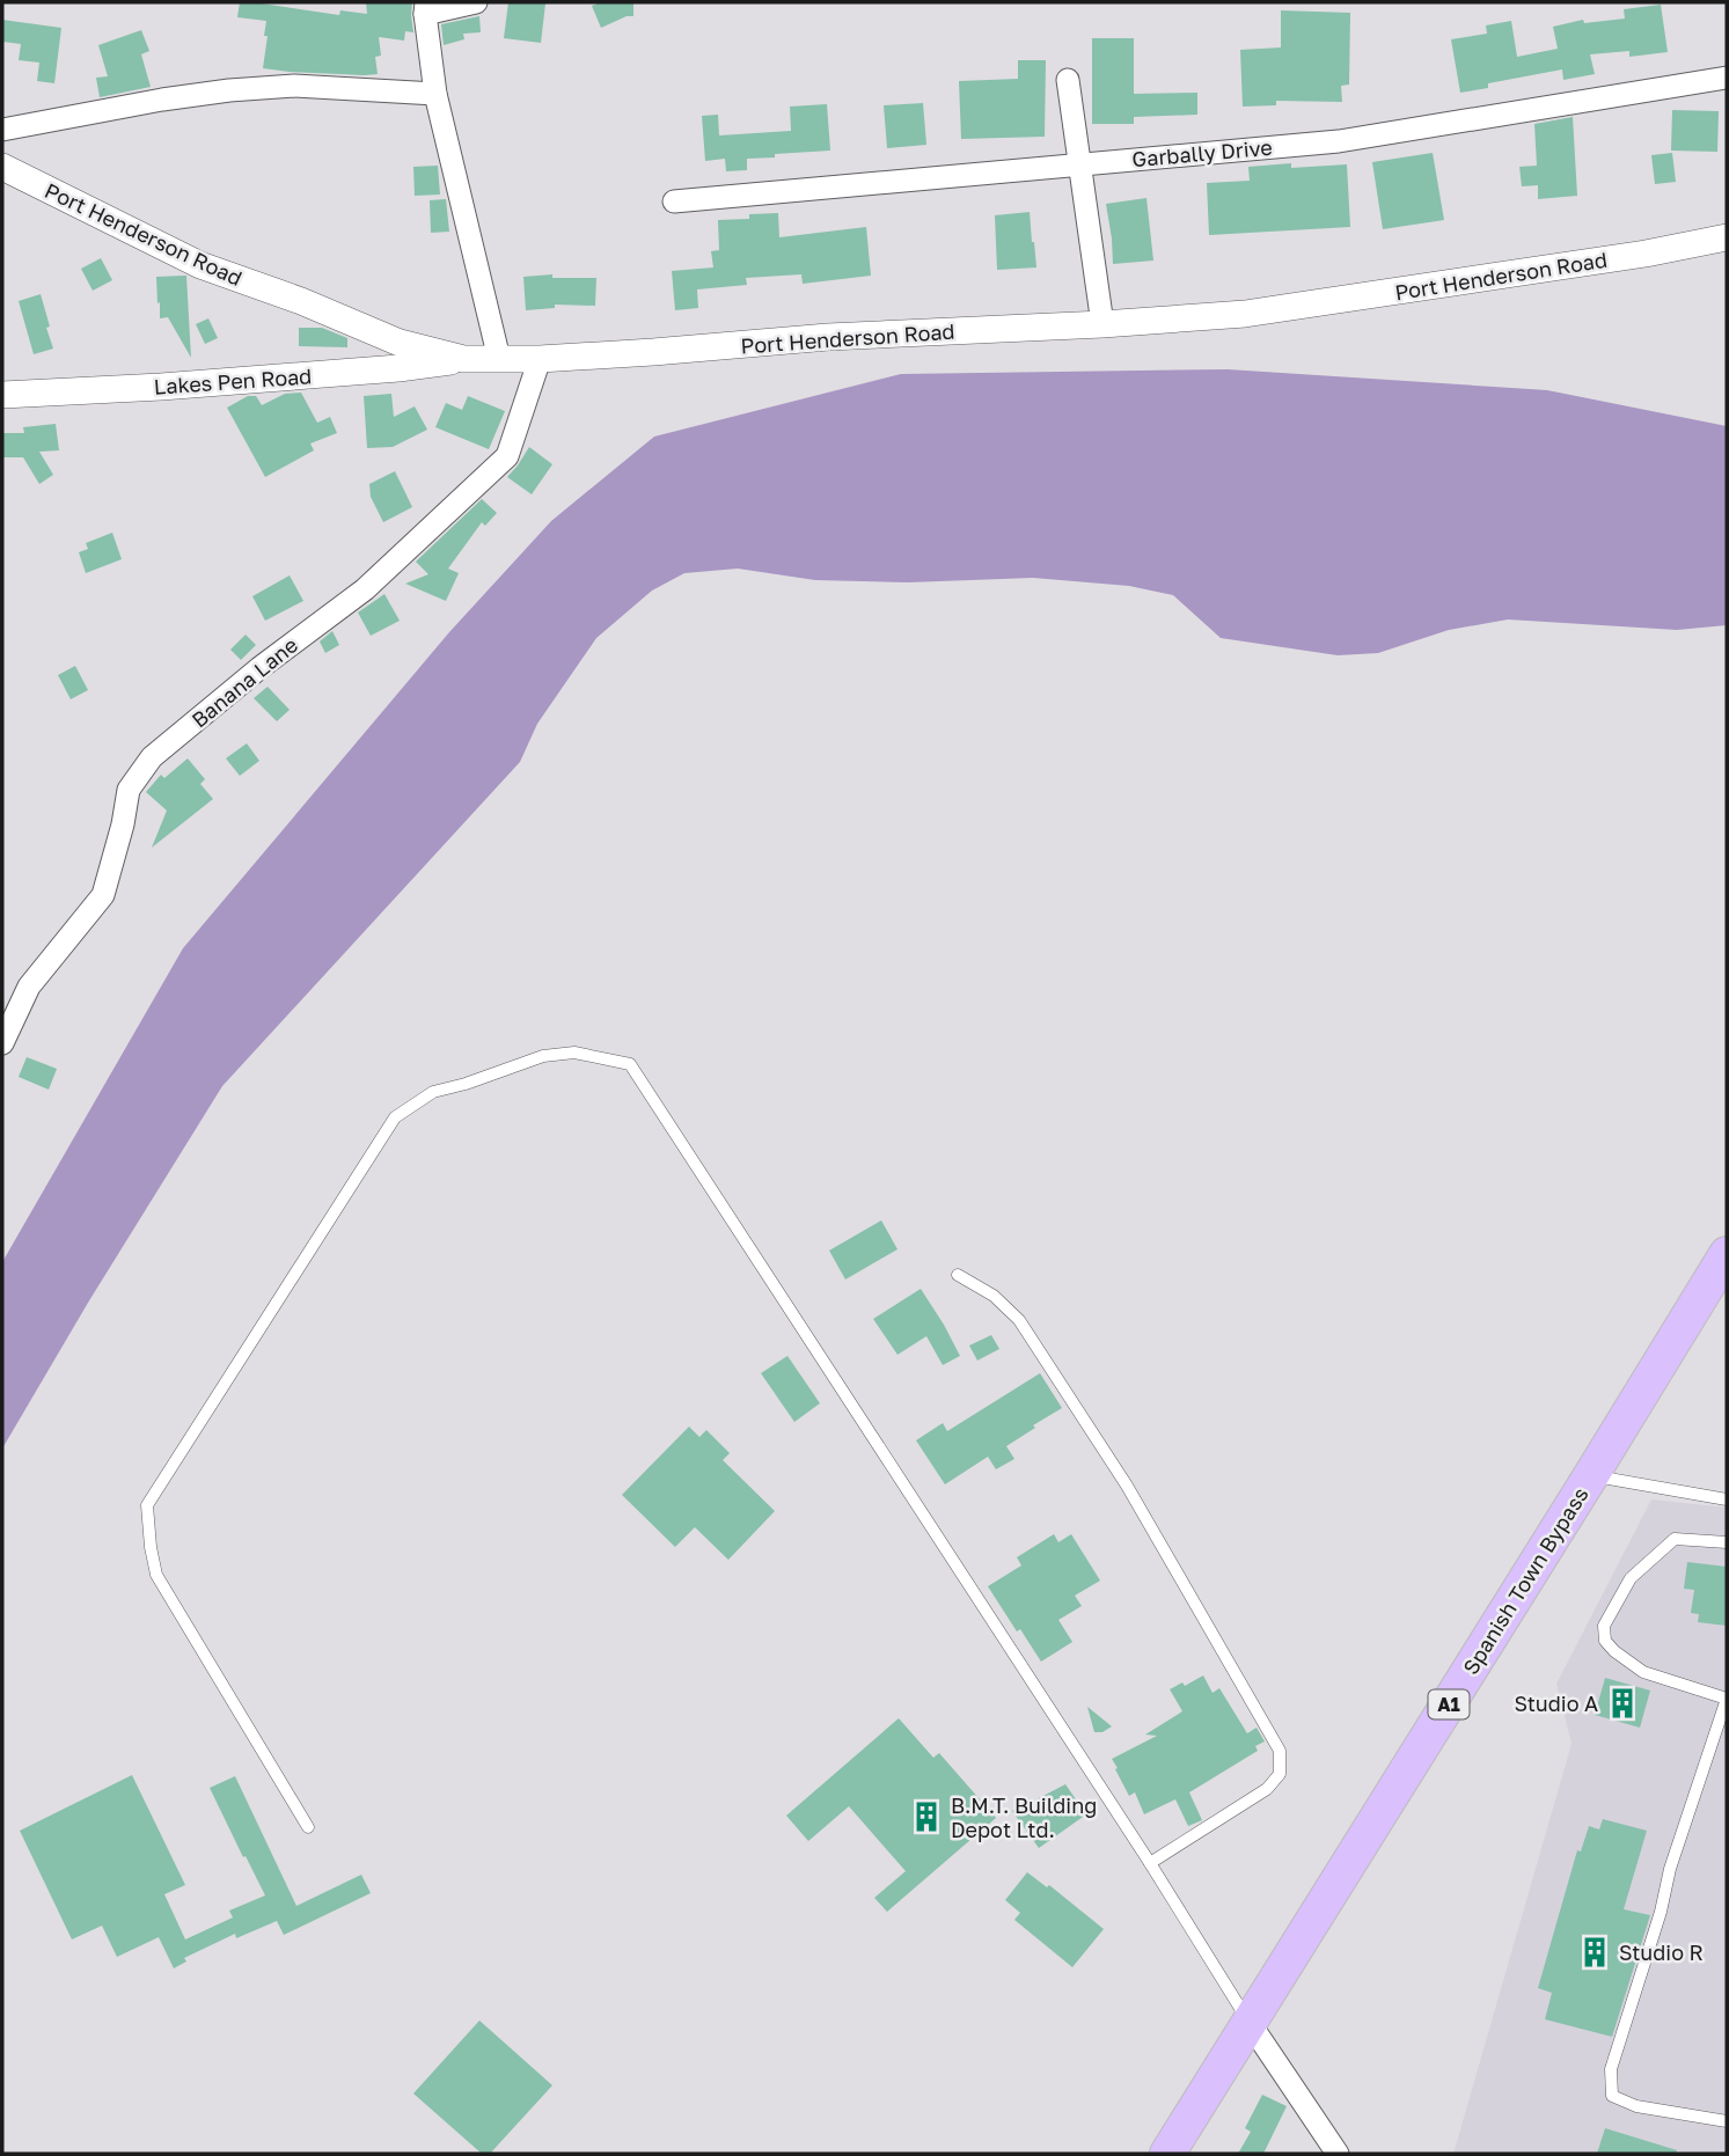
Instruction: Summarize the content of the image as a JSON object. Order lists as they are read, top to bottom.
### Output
{
  "streets": {
    "main road": ["Spanish Town Bypass", "A1"],
    "street": [
      "Garbally Drive",
      "Port Henderson Road",
      "Lakes Pen Road",
      "Banana Lane"
    ]
  },
  "crossings": [
    ["Port Henderson Road", "Lakes Pen Road"],
    ["Port Henderson Road", "Banana Lane"]
  ],
  "places": {
    "building": ["Studio A", "B.M.T. Building Depot Ltd.", "Studio R"]
  }
}
